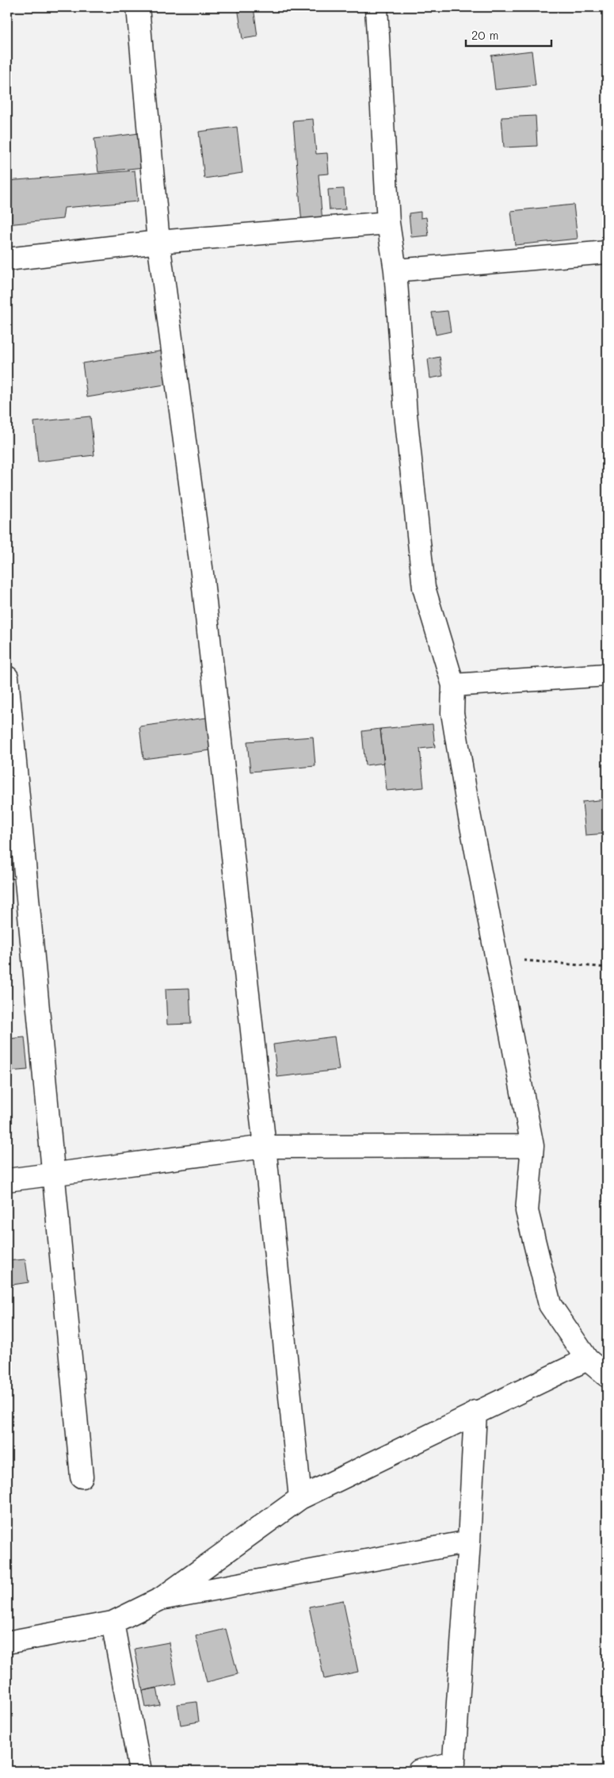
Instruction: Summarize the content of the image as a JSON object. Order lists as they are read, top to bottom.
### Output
{
  "scale_bar": "20 m"
}
